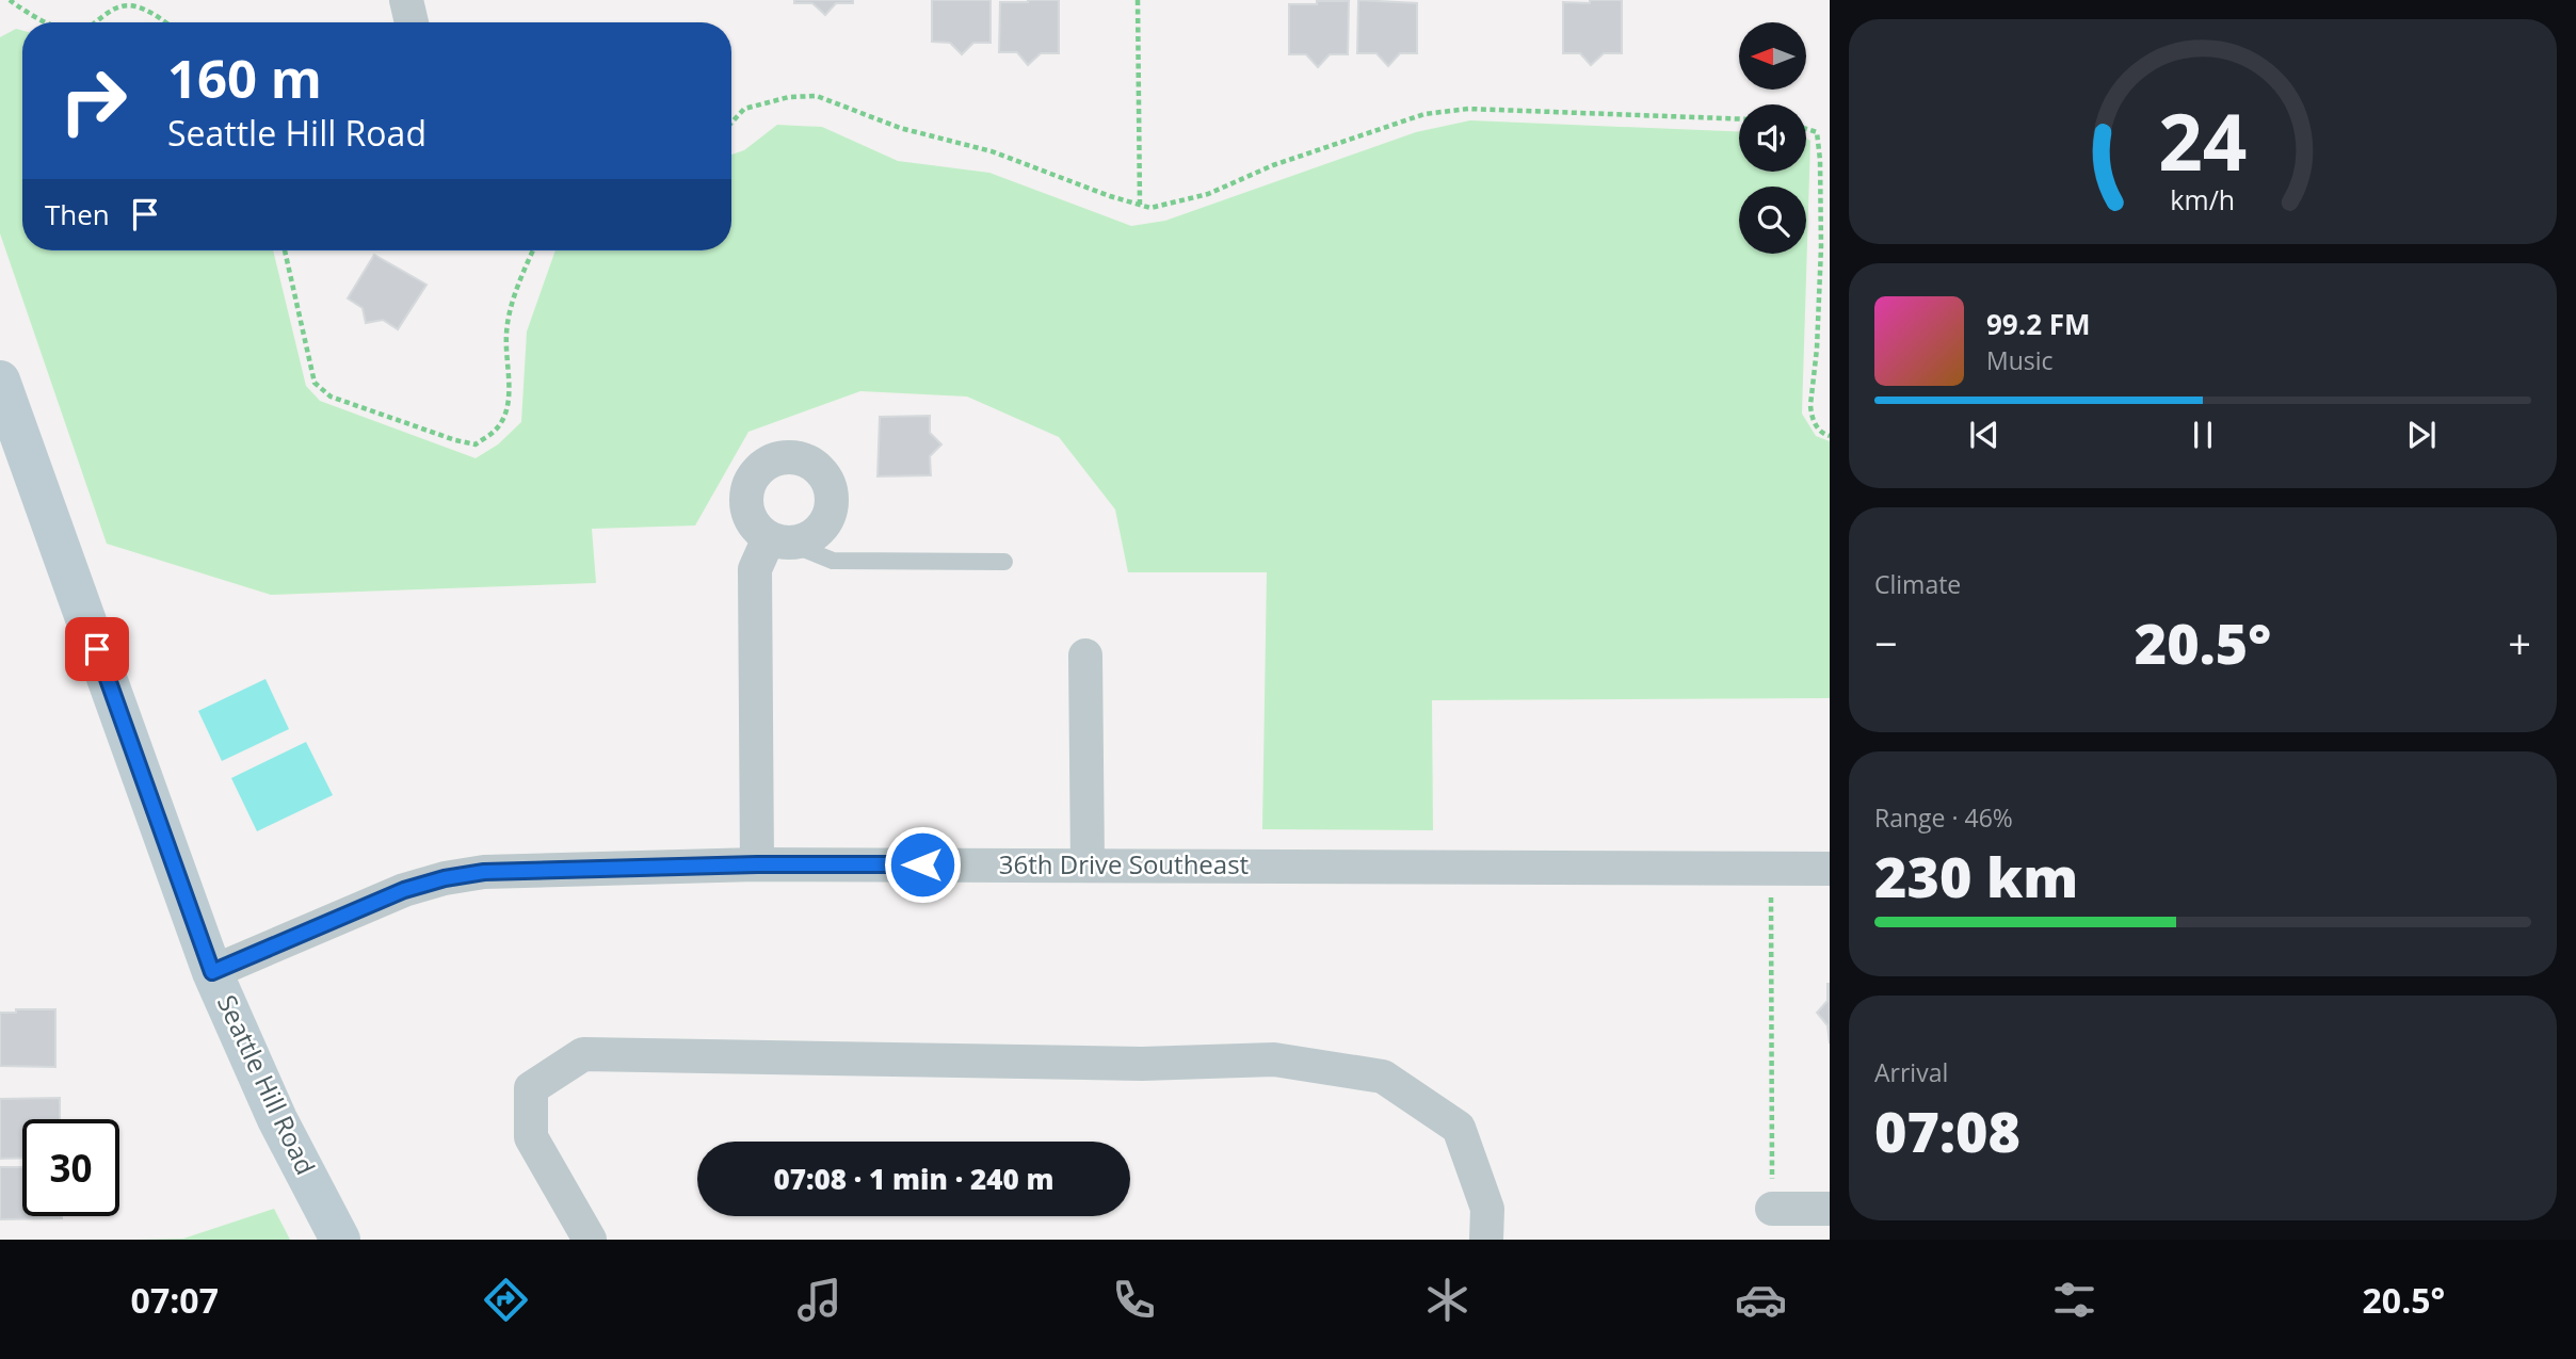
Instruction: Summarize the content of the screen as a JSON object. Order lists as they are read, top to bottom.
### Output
{
  "streets": {
    "main road": ["Seattle Hill Road"],
    "street": ["36th Drive Southeast"]
  },
  "crossings": [
    ["36th Drive Southeast", "Seattle Hill Road"]
  ],
  "north": "left",
  "page": {
    "turn": ["160 m", "Seattle Hill Road"],
    "then": "Then",
    "song": ["99.2 FM", "Music"],
    "tile": [
      "Climate",
      ["Range · 46%", "230 km"],
      ["Arrival", "07:08"]
    ],
    "heat": ["−", "20.5°", "+"],
    "limit": "30",
    "trip": "07:08 · 1 min · 240 m",
    "tabs": ["07:07", "20.5°"],
    "gauge": ["24", "km/h"]
  }
}
